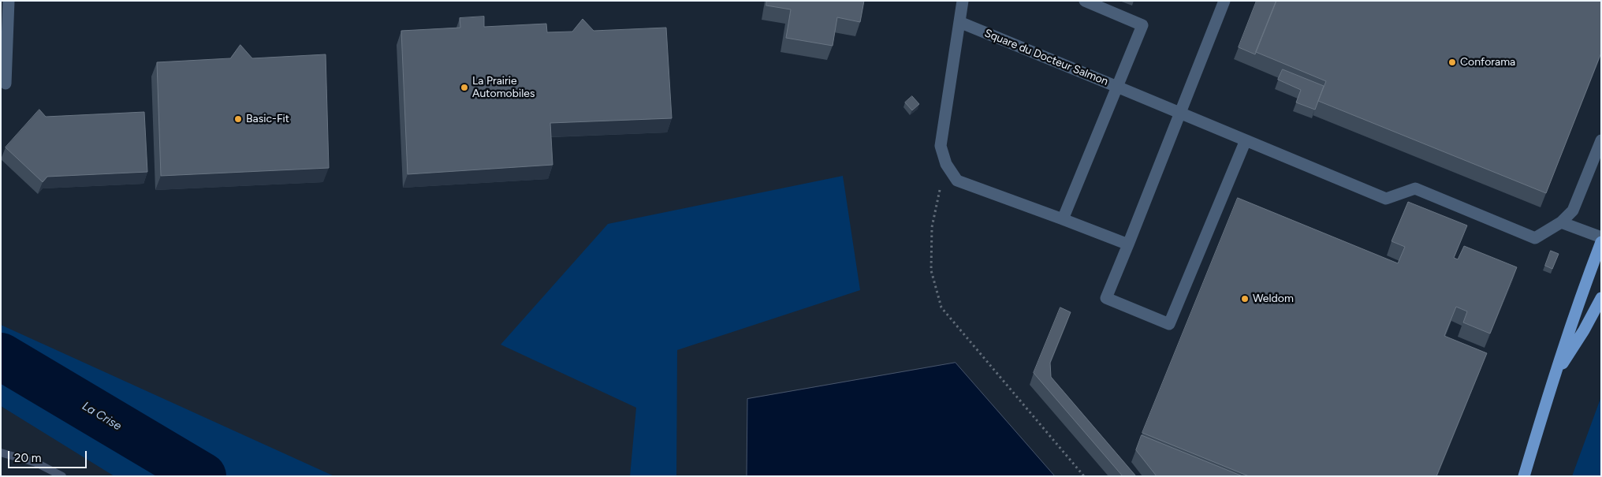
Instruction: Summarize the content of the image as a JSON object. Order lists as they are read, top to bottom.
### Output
{
  "streets": {
    "street": ["Square du Docteur Salmon"]
  },
  "water": ["La Crise"],
  "places": [
    "Conforama",
    "La Prairie Automobiles",
    "Basic-Fit",
    "Weldom"
  ],
  "scale_bar": "20 m"
}
